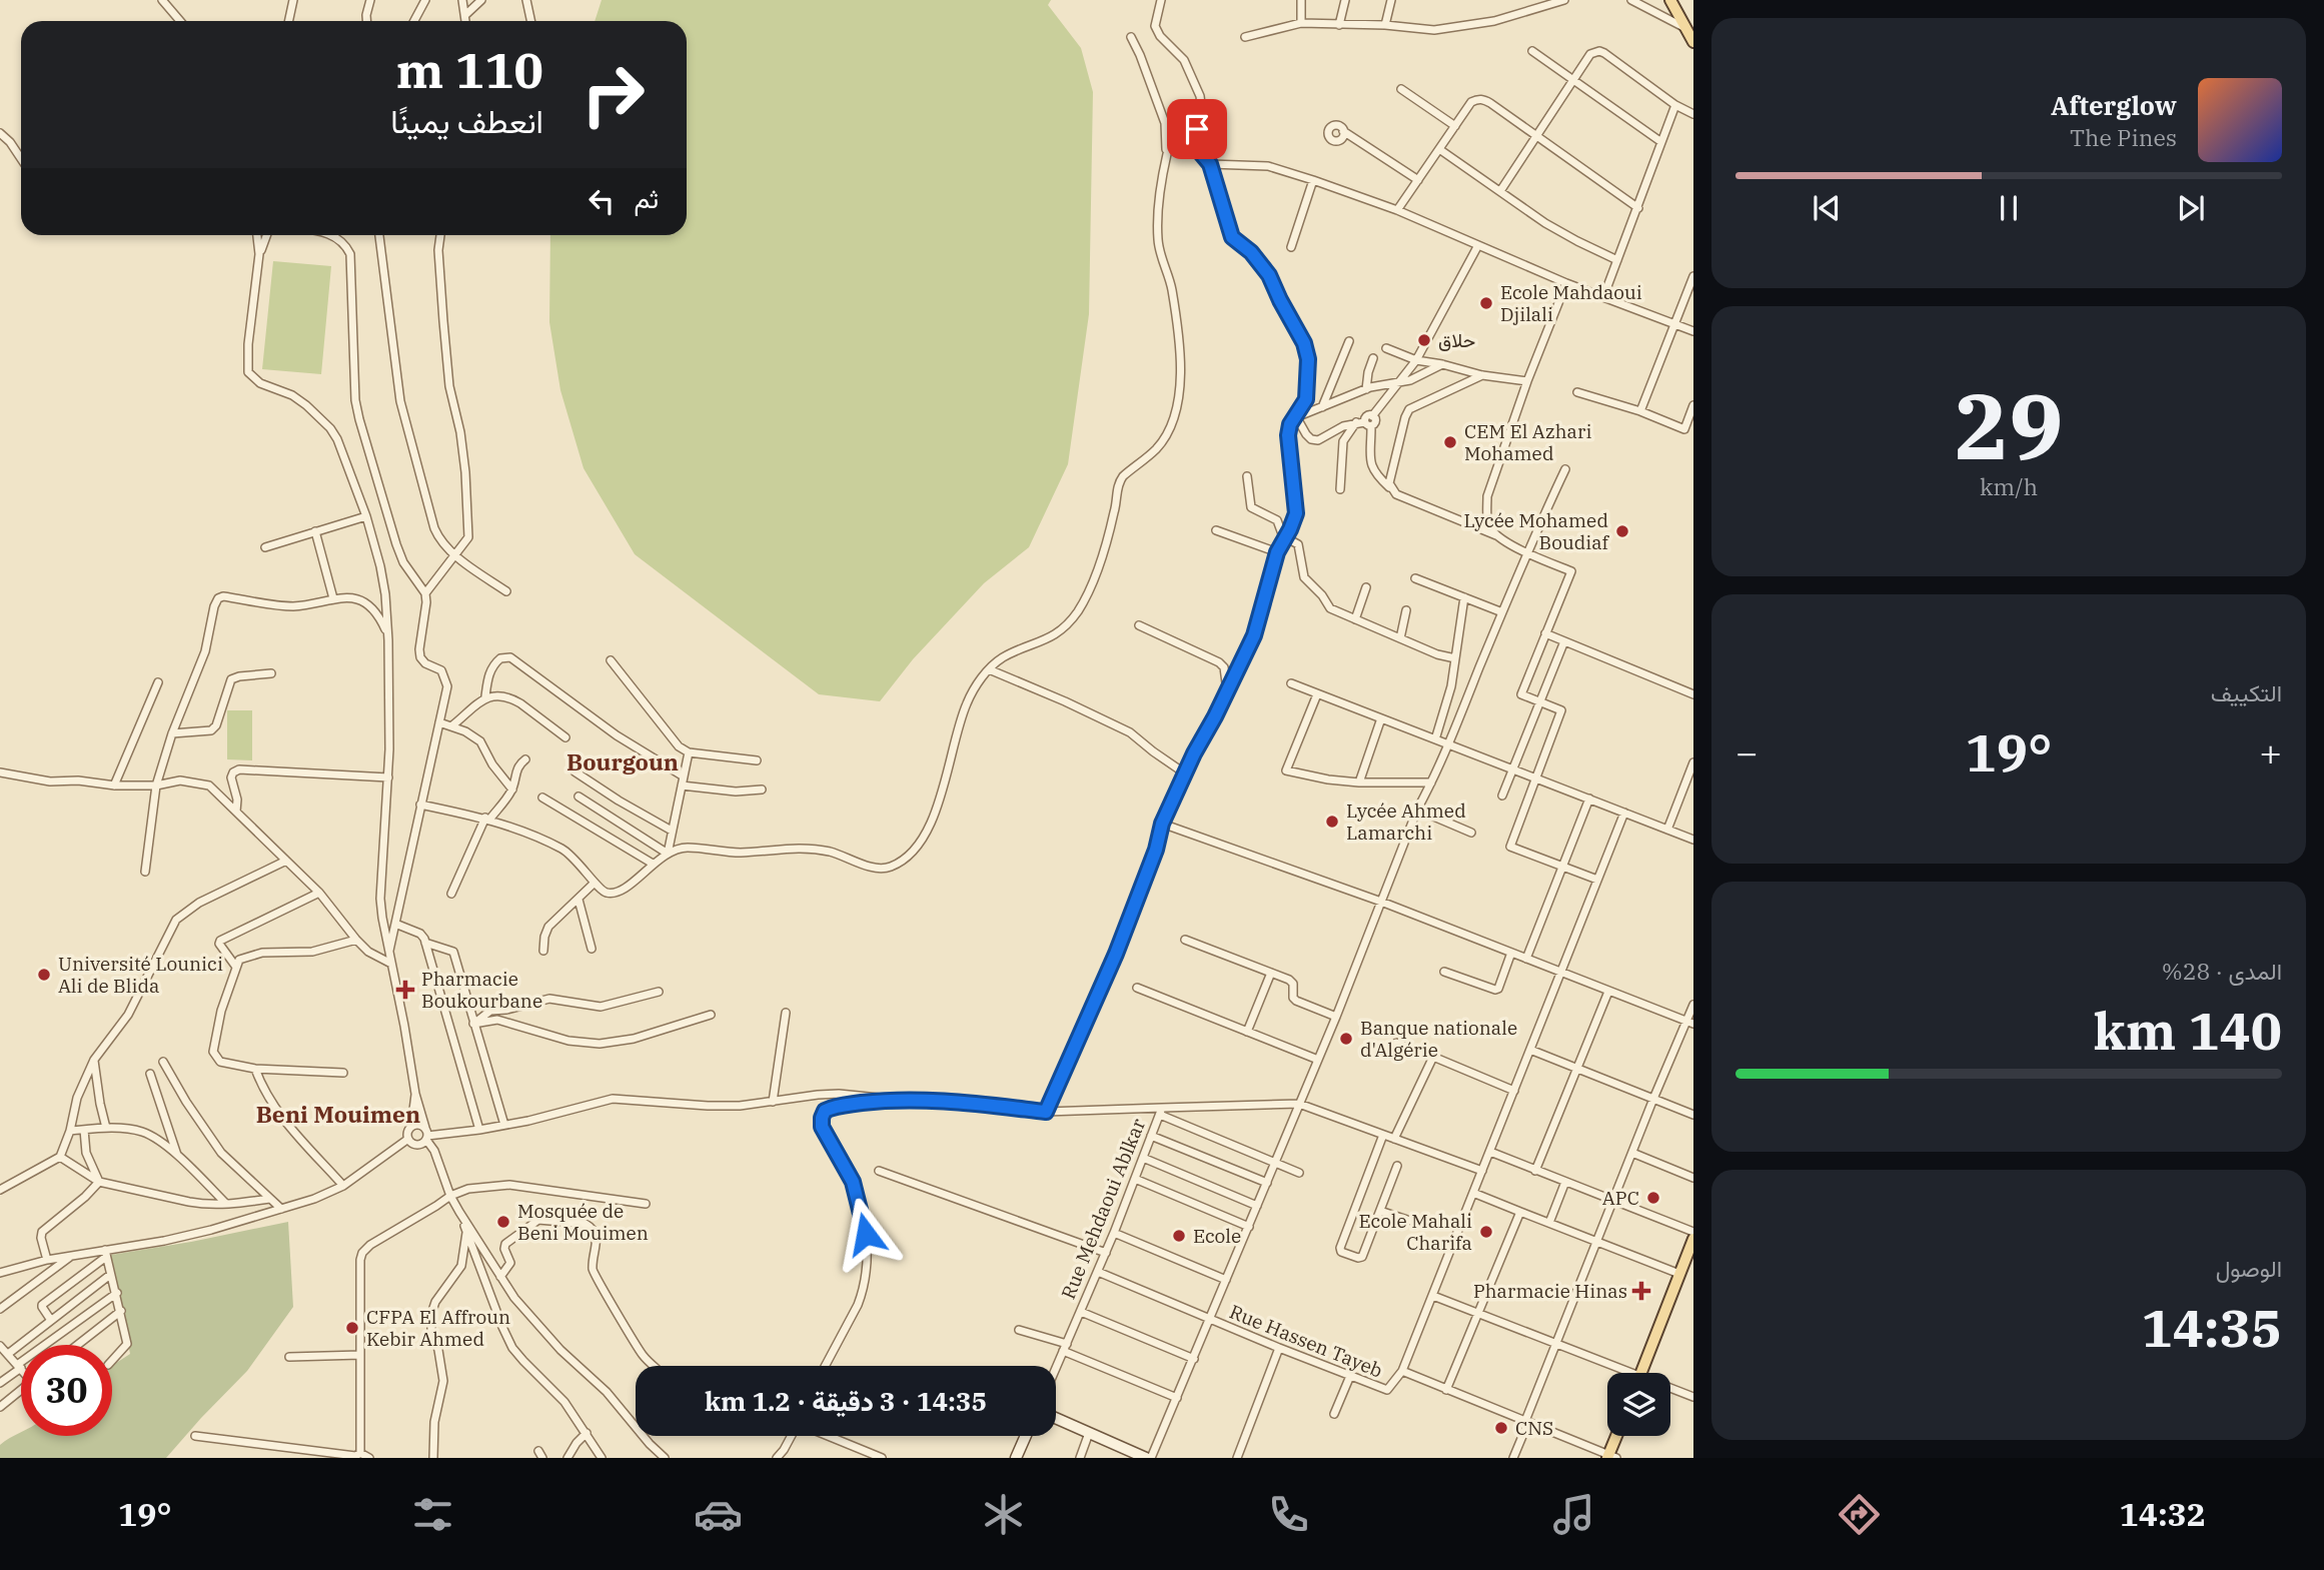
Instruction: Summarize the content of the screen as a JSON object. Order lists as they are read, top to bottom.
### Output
{
  "streets": {
    "street": ["Rue Mehdaoui Ablkar", "Rue Hassen Tayeb"]
  },
  "crossings": [
    ["Rue Mehdaoui Ablkar", "Rue Hassen Tayeb"]
  ],
  "districts": ["Bourgoun", "Beni Mouimen"],
  "places": {
    "other": [
      "Ecole Mahdaoui Djilali",
      "حلاق",
      "CEM El Azhari Mohamed",
      "Lycée Mohamed Boudiaf",
      "Lycée Ahmed Lamarchi",
      "Université Lounici Ali de Blida",
      "Banque nationale d'Algérie",
      "APC",
      "Mosquée de Beni Mouimen",
      "Ecole Mahali Charifa",
      "Ecole",
      "CFPA El Affroun Kebir Ahmed",
      "CNS"
    ],
    "health": ["Pharmacie Boukourbane", "Pharmacie Hinas"]
  },
  "page": {
    "turn": ["110 m", "انعطف يمينًا"],
    "song": ["Afterglow", "The Pines"],
    "then": "ثم",
    "tile": [
      ["29", "km/h"],
      "التكييف",
      ["المدى · 28%", "140 km"],
      ["الوصول", "14:35"]
    ],
    "heat": ["−", "19°", "+"],
    "limit": "30",
    "trip": "14:35 · 3 دقيقة · 1.2 km",
    "tabs": ["14:32", "19°"]
  }
}
